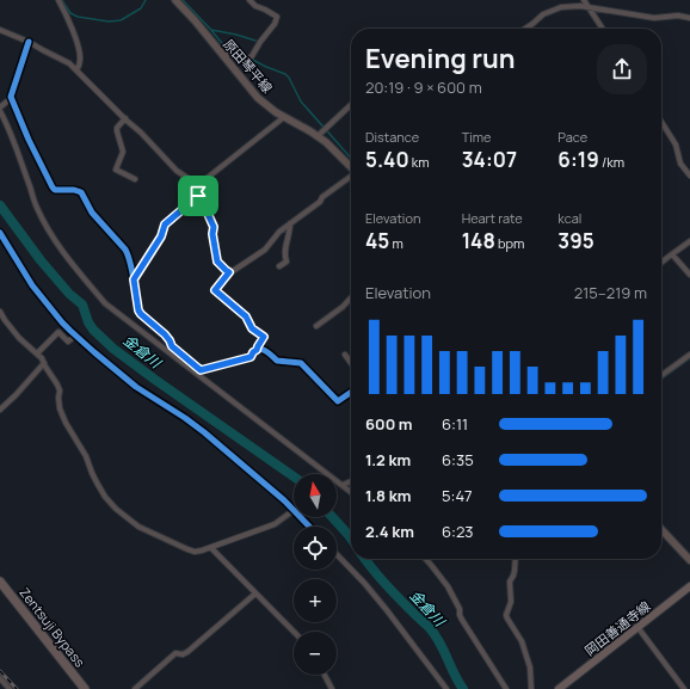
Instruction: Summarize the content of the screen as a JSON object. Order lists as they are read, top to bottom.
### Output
{
  "streets": {
    "highway": ["Zentsuji Bypass"],
    "main road": ["原田琴平線", "岡田善通寺線"]
  },
  "water": ["金倉川"],
  "north": "top",
  "page": {
    "heading": ["Evening run", "20:19 · 9 × 600 m"],
    "stats": [
      ["Distance", "5.40 km"],
      ["Time", "34:07"],
      ["Pace", "6:19 /km"],
      ["Elevation", "45 m"],
      ["Heart rate", "148 bpm"],
      ["kcal", "395"]
    ],
    "chart": ["Elevation", "215–219 m"],
    "list": [
      {
        "name": "600 m",
        "note": "6:11"
      },
      {
        "name": "1.2 km",
        "note": "6:35"
      },
      {
        "name": "1.8 km",
        "note": "5:47"
      },
      {
        "name": "2.4 km",
        "note": "6:23"
      }
    ],
    "map_buttons": ["+", "−"]
  }
}
